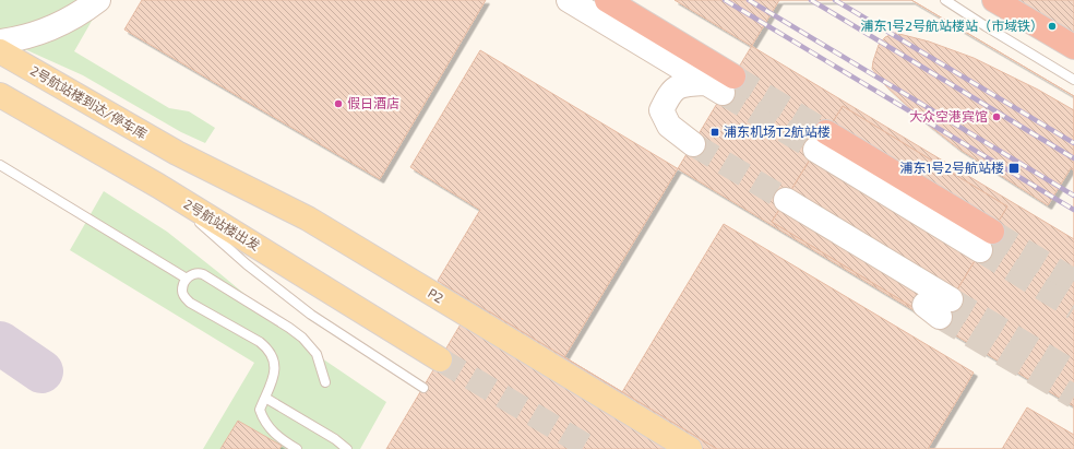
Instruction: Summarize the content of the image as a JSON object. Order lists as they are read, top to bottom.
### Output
{
  "streets": {
    "main road": ["2号航站楼到达/停车库", "2号航站楼出发", "P2"]
  },
  "crossings": [
    ["2号航站楼到达/停车库", "P2"]
  ],
  "places": {
    "other": ["浦东1号2号航站楼站（市域铁）", "假日酒店", "大众空港宾馆"],
    "transit": ["浦东机场T2航站楼", "浦东1号2号航站楼"]
  }
}
